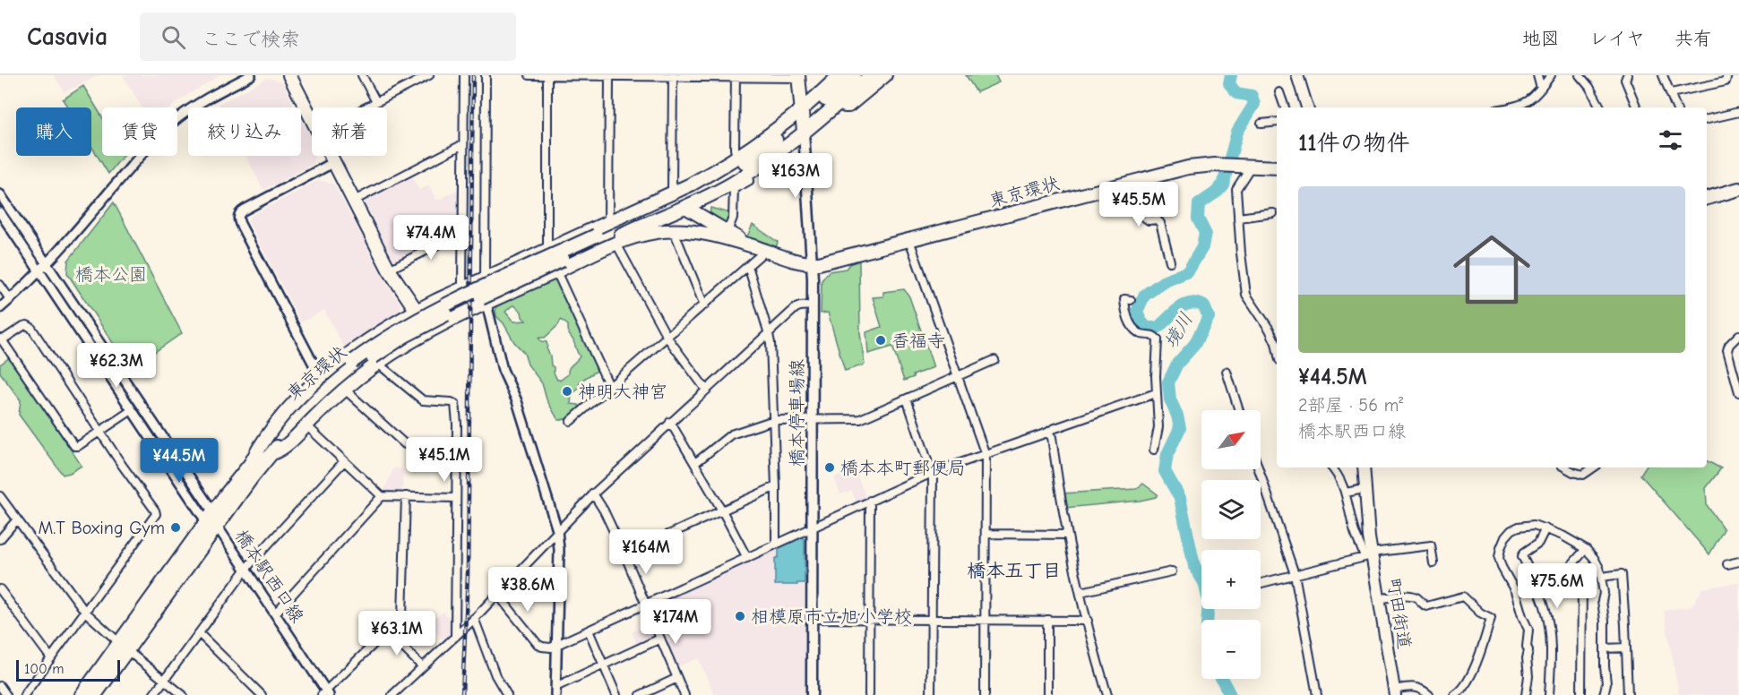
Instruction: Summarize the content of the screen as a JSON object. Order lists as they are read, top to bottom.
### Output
{
  "streets": {
    "highway": ["東京環状"],
    "main road": ["橋本停車場線", "町田街道"],
    "street": ["橋本駅西口線"]
  },
  "crossings": [
    ["東京環状", "橋本停車場線"],
    ["東京環状", "橋本駅西口線"]
  ],
  "districts": ["橋本五丁目"],
  "water": ["境川"],
  "parks": ["橋本公園"],
  "places": [
    "香福寺",
    "神明大神宮",
    "橋本本町郵便局",
    "M.T Boxing Gym",
    "相模原市立旭小学校"
  ],
  "scale_bar": "100 m",
  "north": "top right",
  "page": {
    "header": "Casavia",
    "search": "ここで検索",
    "nav": ["地図", "レイヤ", "共有"],
    "chip": [
      "購入",
      "賃貸",
      "絞り込み",
      "新着"
    ],
    "heading": "11件の物件",
    "price": [
      "¥163M",
      "¥45.5M",
      "¥74.4M",
      "¥62.3M",
      "¥45.1M",
      "¥44.5M",
      "¥164M",
      "¥75.6M",
      "¥38.6M",
      "¥174M",
      "¥63.1M"
    ],
    "list": [
      {
        "name": "¥44.5M",
        "note": "2部屋 · 56 m² · 橋本駅西口線"
      }
    ],
    "map_buttons": ["+", "−"],
    "scale": "100 m"
  }
}
